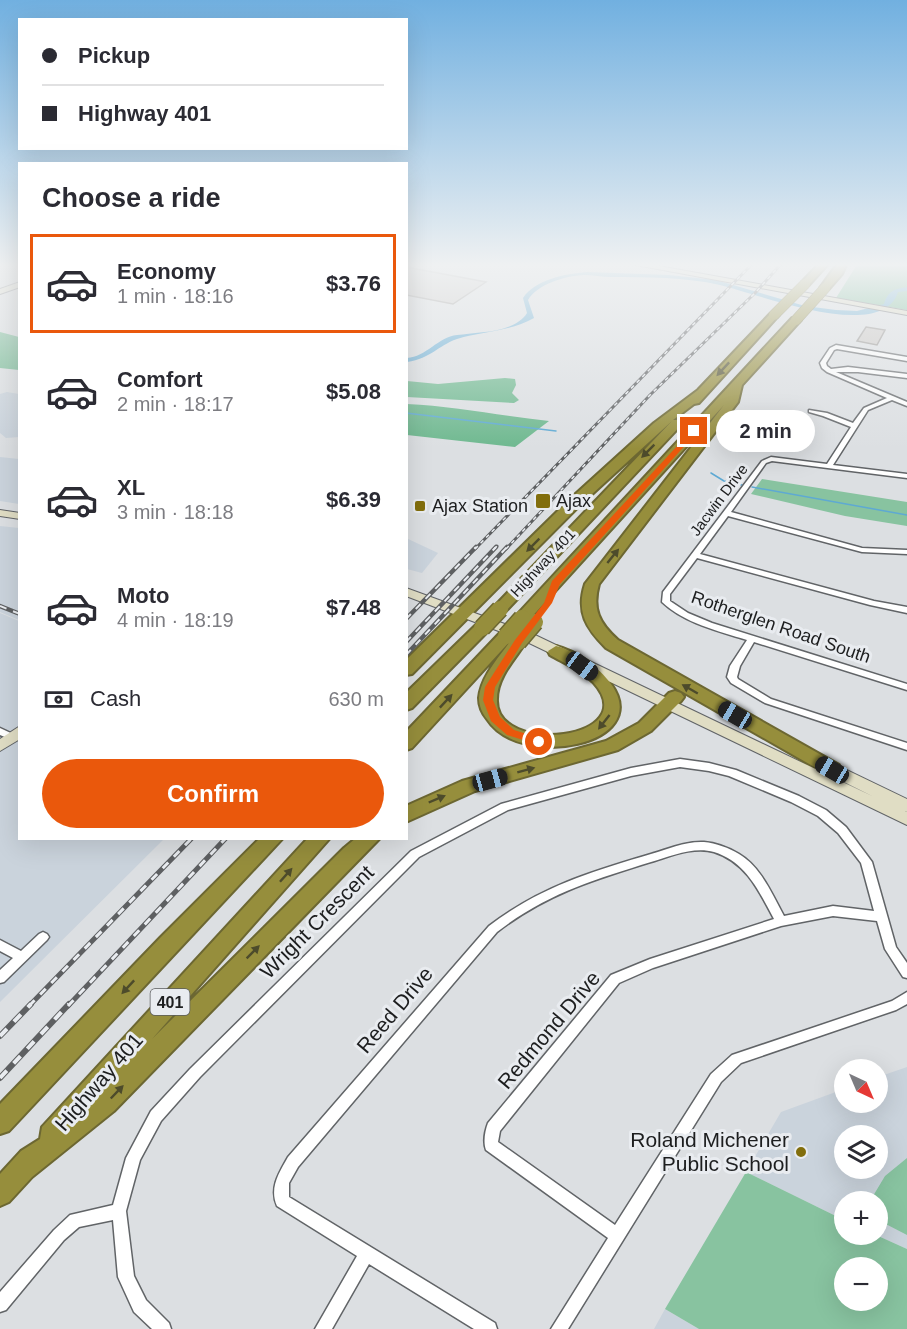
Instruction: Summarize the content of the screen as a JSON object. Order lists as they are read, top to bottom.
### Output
{
  "streets": {
    "highway": ["Highway 401", "401"],
    "street": [
      "Jacwin Drive",
      "Rotherglen Road South",
      "Wright Crescent",
      "Reed Drive",
      "Redmond Drive"
    ]
  },
  "crossings": [
    ["Jacwin Drive", "Rotherglen Road South"],
    ["Wright Crescent", "Redmond Drive"],
    ["Reed Drive", "Redmond Drive"]
  ],
  "places": {
    "transit": ["Ajax", "Ajax Station"],
    "other": ["Roland Michener Public School"]
  },
  "north": "bottom right",
  "page": {
    "banner": ["Pickup", "Highway 401"],
    "heading": "Choose a ride",
    "list": [
      {
        "name": "Economy",
        "note": "1 min · 18:16",
        "value": "$3.76"
      },
      {
        "name": "Comfort",
        "note": "2 min · 18:17",
        "value": "$5.08"
      },
      {
        "name": "XL",
        "note": "3 min · 18:18",
        "value": "$6.39"
      },
      {
        "name": "Moto",
        "note": "4 min · 18:19",
        "value": "$7.48"
      }
    ],
    "bubble": "2 min",
    "pay": ["Cash", "630 m"],
    "buttons": "Confirm",
    "map_buttons": ["+", "−"]
  }
}
